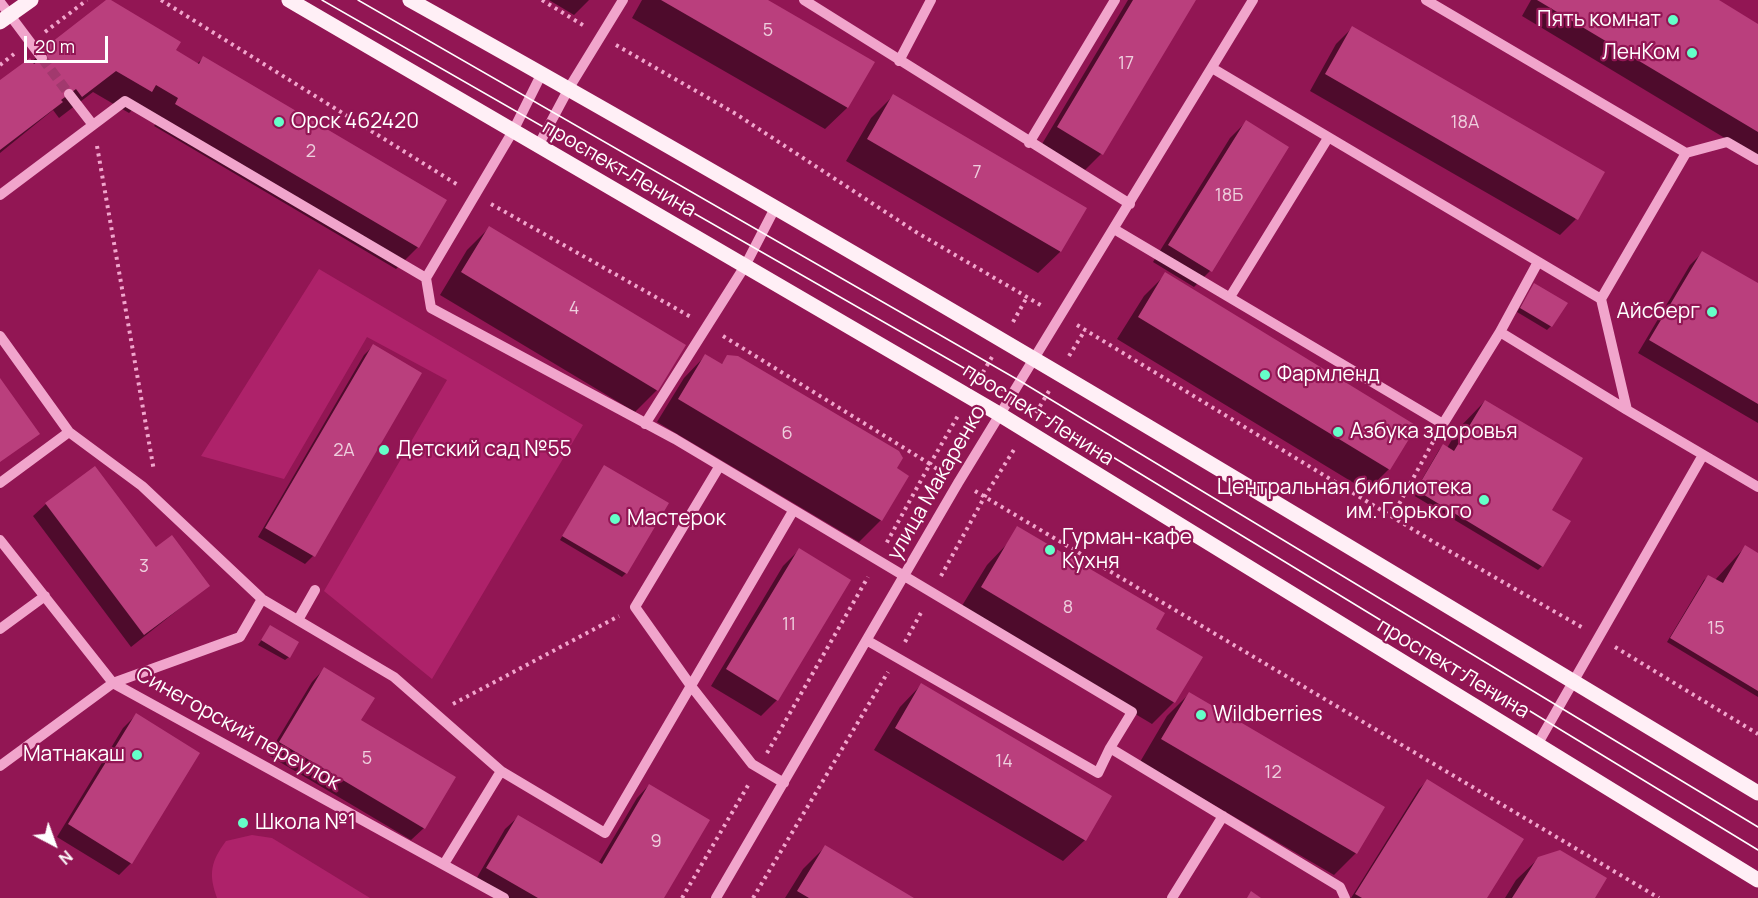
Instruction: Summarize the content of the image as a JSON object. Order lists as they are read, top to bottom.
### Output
{
  "streets": {
    "main road": ["проспект Ленина"],
    "street": ["улица Макаренко", "Синегорский переулок"]
  },
  "crossings": [
    ["проспект Ленина", "улица Макаренко"]
  ],
  "places": [
    "Пять комнат",
    "ЛенКом",
    "Орск 462420",
    "Айсберг",
    "Фармленд",
    "Азбука здоровья",
    "Детский сад №55",
    "Центральная библиотека им. Горького",
    "Мастерок",
    "Гурман-кафе Кухня",
    "Wildberries",
    "Матнакаш",
    "Школа №1"
  ],
  "house_numbers": [
    "5",
    "17",
    "18А",
    "2",
    "7",
    "18Б",
    "4",
    "6",
    "2А",
    "3",
    "8",
    "11",
    "15",
    "5",
    "14",
    "12",
    "9"
  ],
  "scale_bar": "20 m",
  "north": "bottom right"
}
